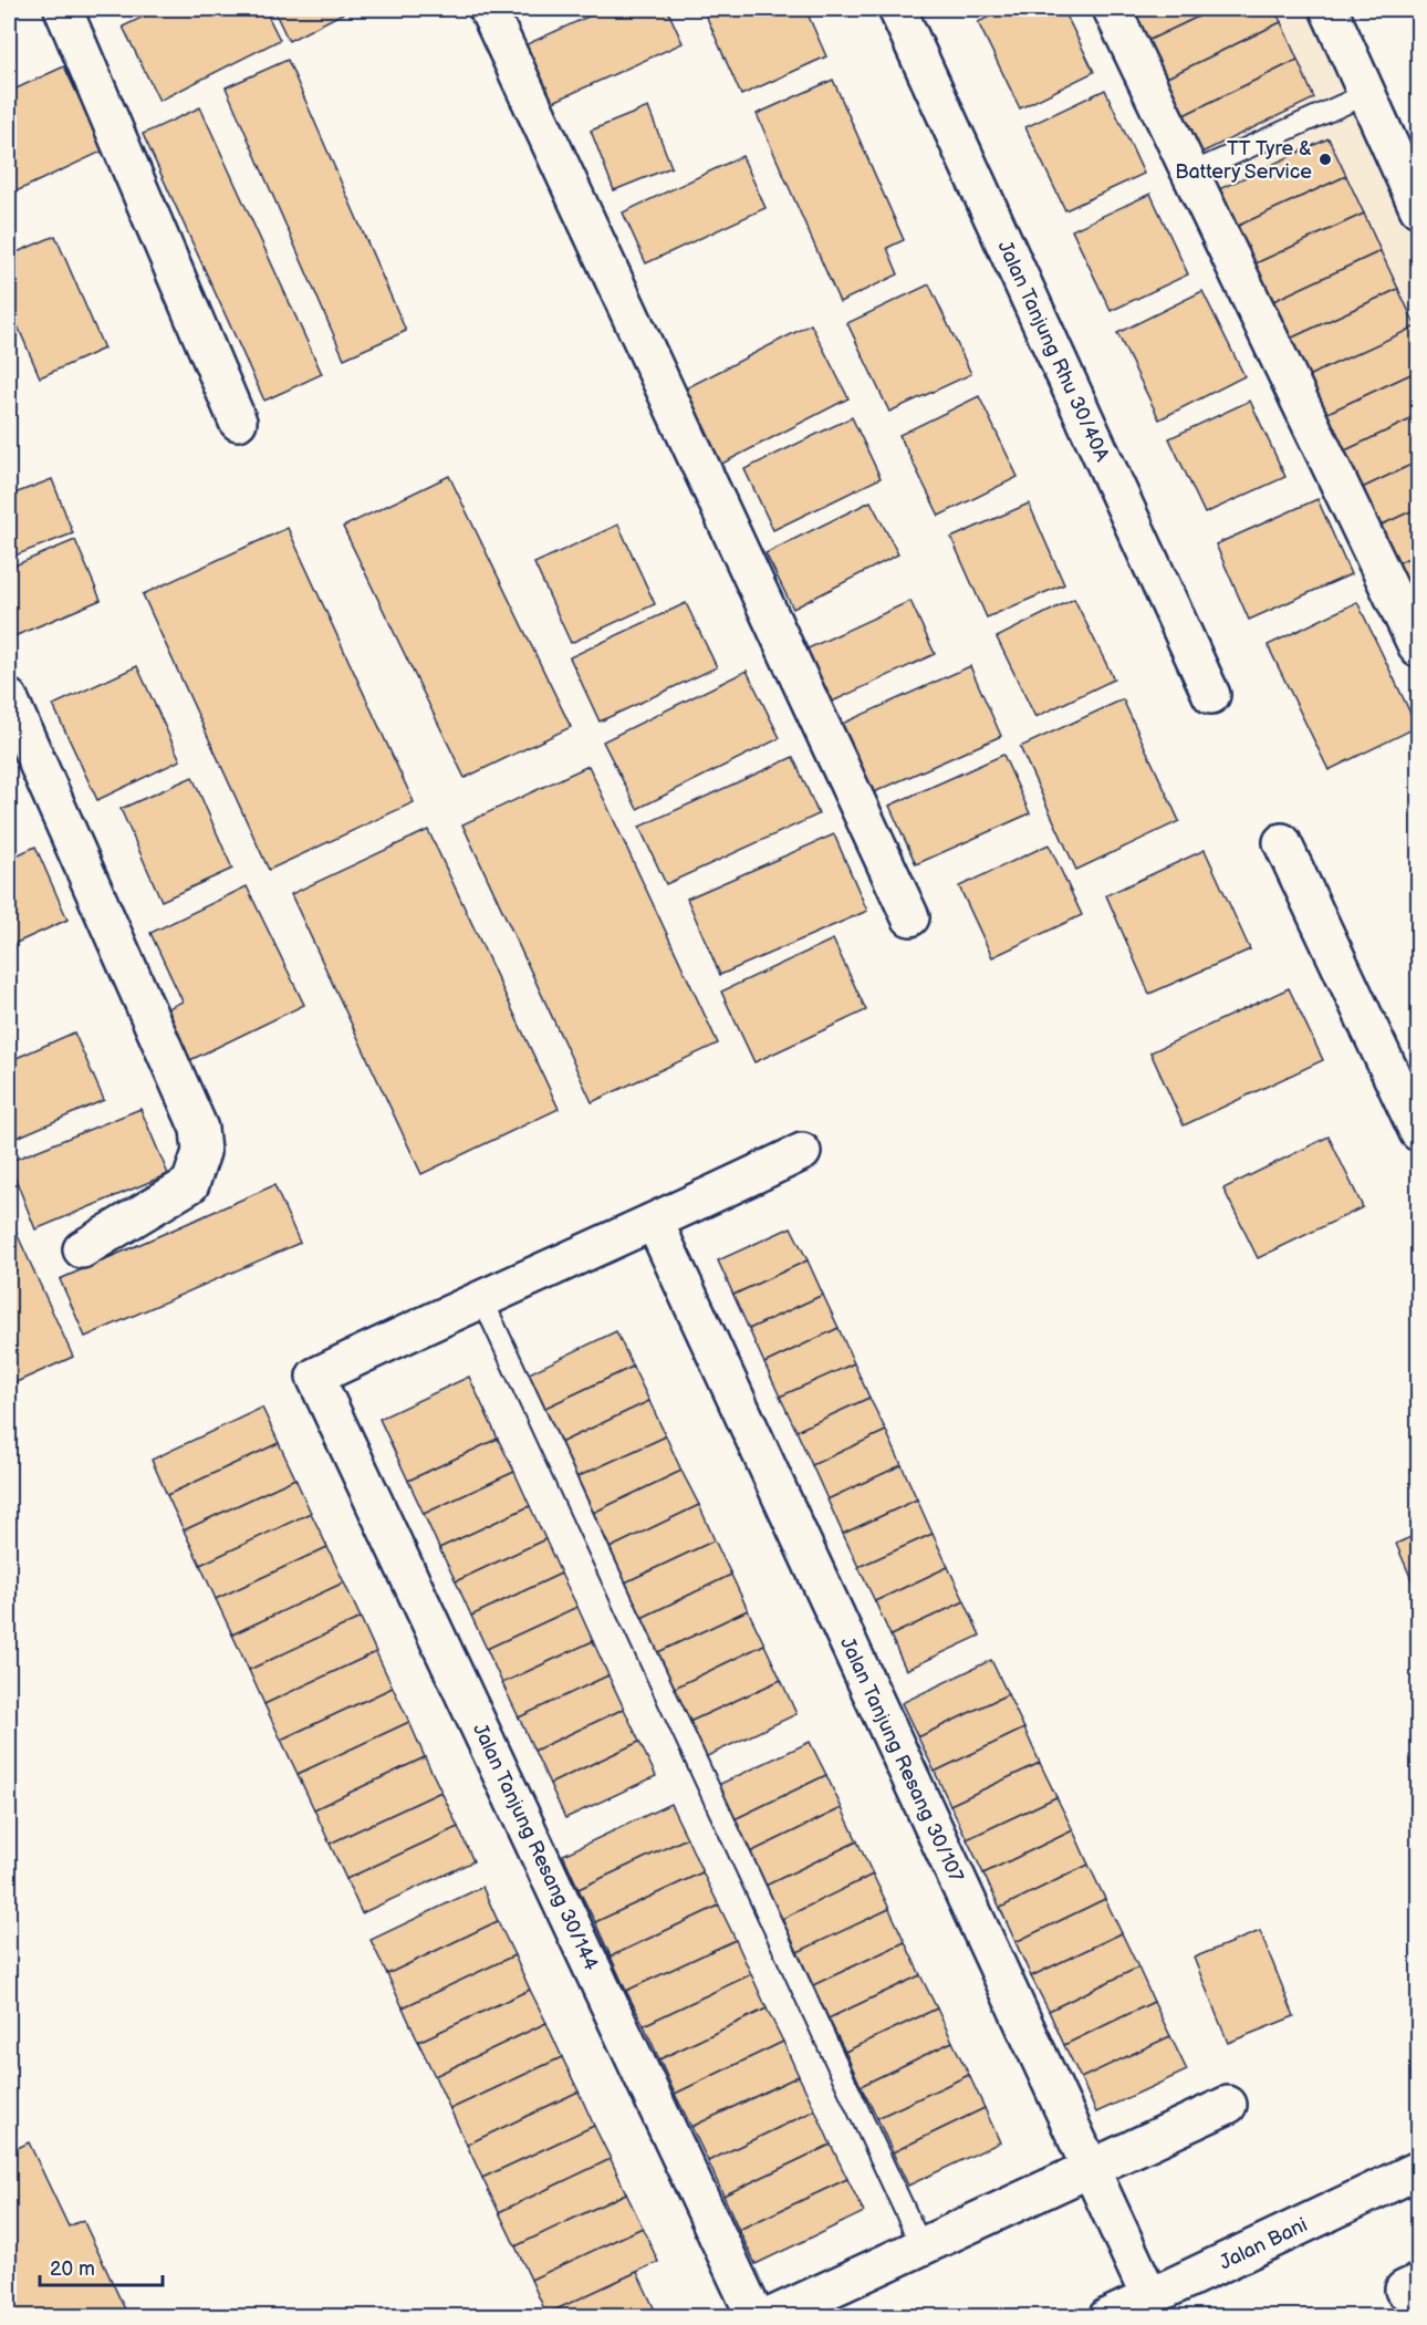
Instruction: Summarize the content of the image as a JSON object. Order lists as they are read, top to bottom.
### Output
{
  "streets": {
    "street": [
      "Jalan Tanjung Rhu 30/40A",
      "Jalan Tanjung Resang 30/107",
      "Jalan Tanjung Resang 30/144",
      "Jalan Bani"
    ]
  },
  "crossings": [
    ["Jalan Tanjung Resang 30/107", "Jalan Bani"]
  ],
  "places": ["TT Tyre & Battery Service"],
  "scale_bar": "20 m"
}
